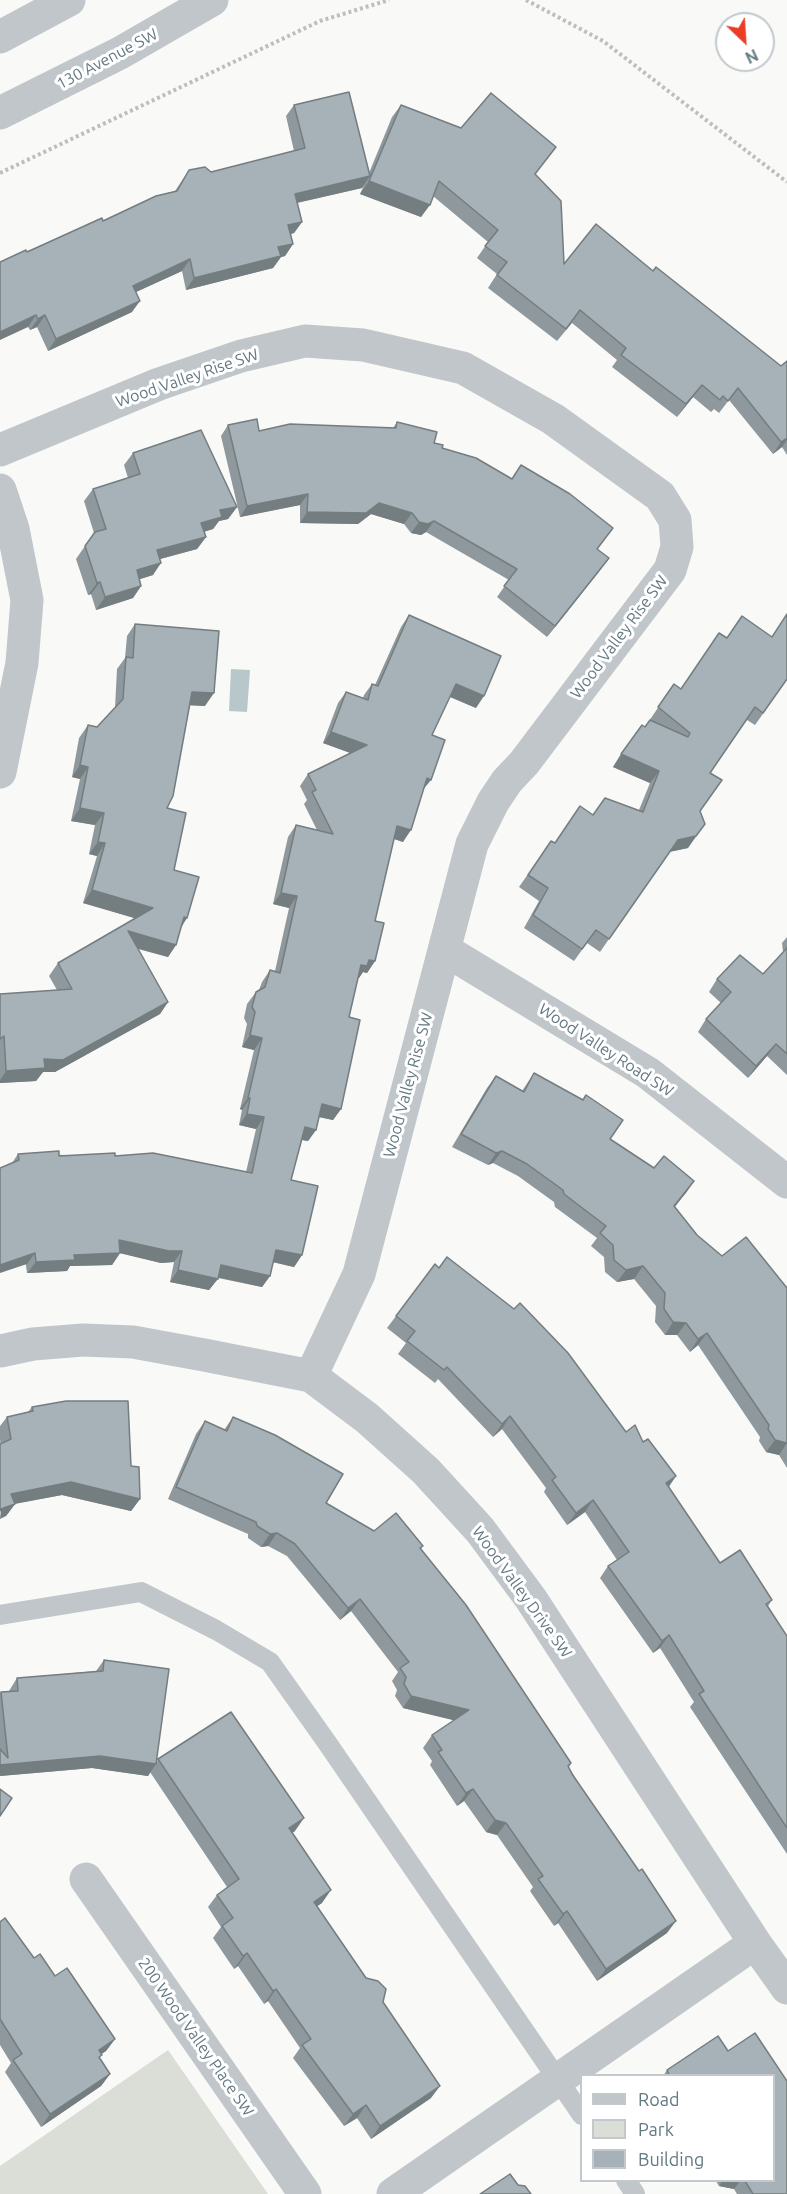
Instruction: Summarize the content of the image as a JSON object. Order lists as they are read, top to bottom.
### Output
{
  "streets": {
    "street": [
      "130 Avenue SW",
      "Wood Valley Rise SW",
      "Wood Valley Road SW",
      "Wood Valley Drive SW",
      "200 Wood Valley Place SW"
    ]
  },
  "crossings": [
    ["Wood Valley Rise SW", "Wood Valley Road SW"],
    ["Wood Valley Rise SW", "Wood Valley Drive SW"]
  ],
  "legend": ["Road", "Park", "Building"],
  "north": "bottom right"
}
